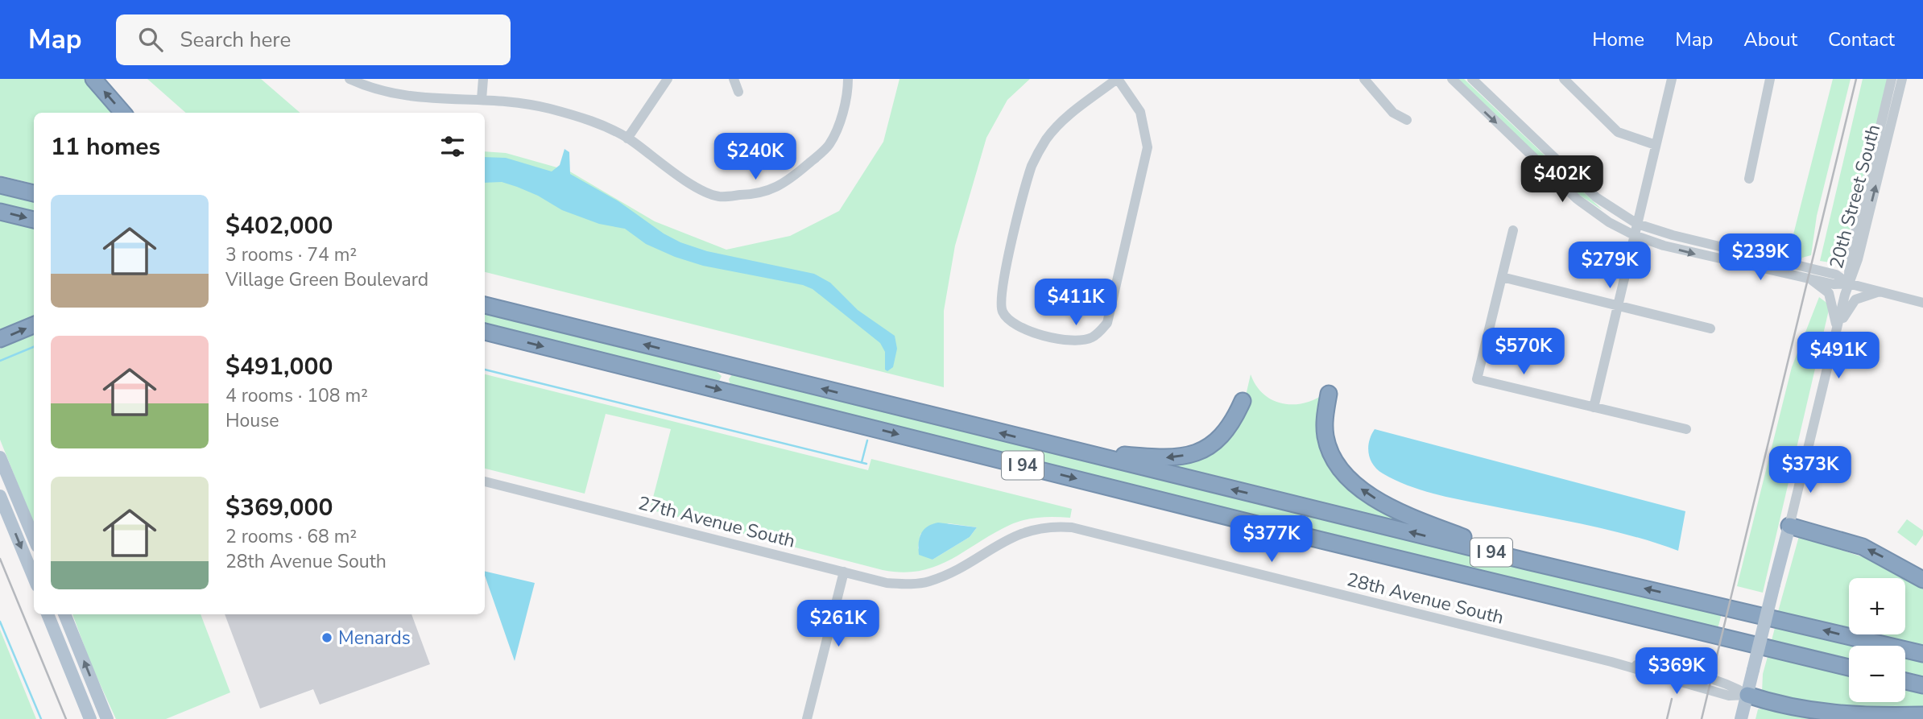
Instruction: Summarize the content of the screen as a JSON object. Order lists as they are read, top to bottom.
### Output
{
  "streets": {
    "highway": ["I 94"],
    "street": ["20th Street South", "27th Avenue South", "28th Avenue South"]
  },
  "crossings": [
    ["27th Avenue South", "28th Avenue South"]
  ],
  "places": ["Menards"],
  "page": {
    "header": "Map",
    "search": "Search here",
    "nav": [
      "Home",
      "Map",
      "About",
      "Contact"
    ],
    "heading": "11 homes",
    "price": [
      "$240K",
      "$402K",
      "$239K",
      "$279K",
      "$411K",
      "$570K",
      "$491K",
      "$373K",
      "$377K",
      "$261K",
      "$369K"
    ],
    "list": [
      {
        "name": "$402,000",
        "note": "3 rooms · 74 m² · Village Green Boulevard"
      },
      {
        "name": "$491,000",
        "note": "4 rooms · 108 m² · House"
      },
      {
        "name": "$369,000",
        "note": "2 rooms · 68 m² · 28th Avenue South"
      }
    ],
    "map_buttons": ["+", "−"]
  }
}
